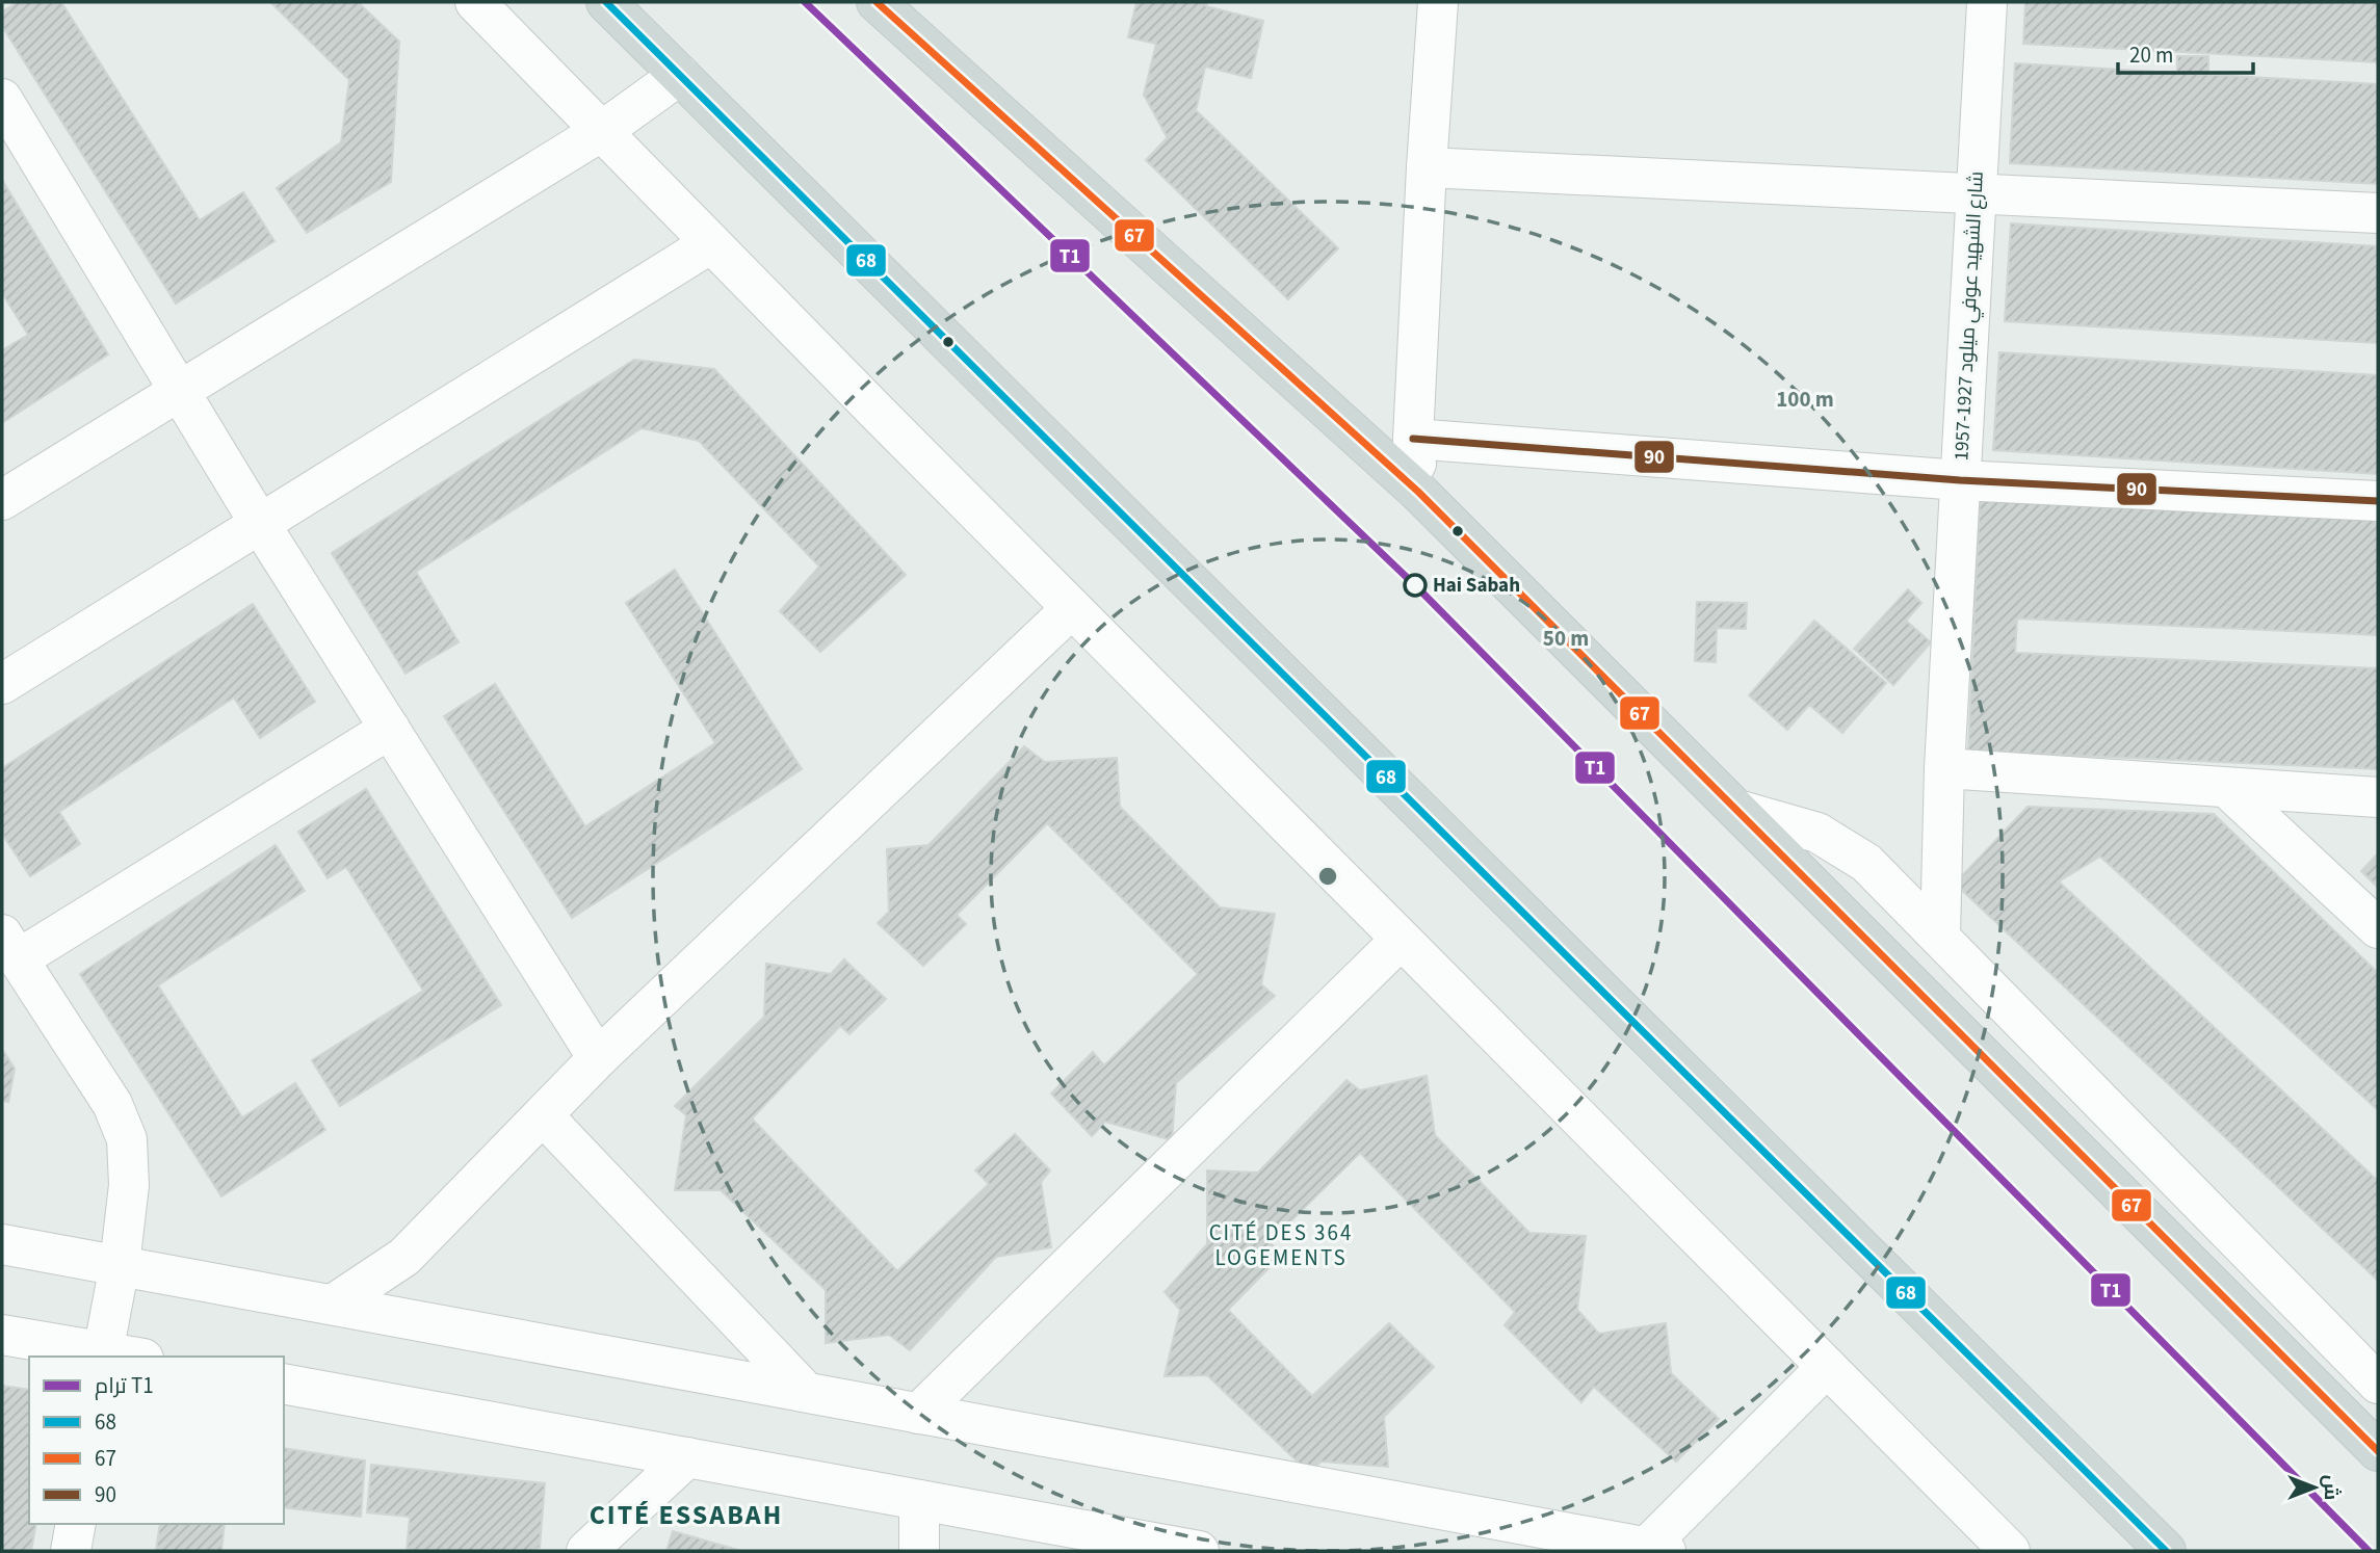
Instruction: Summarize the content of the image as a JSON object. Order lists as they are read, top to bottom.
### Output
{
  "streets": {
    "street": ["شارع الشهيد عوفي ميلود 1927-1957"]
  },
  "districts": ["CITÉ DES 364 LOGEMENTS", "CITÉ ESSABAH"],
  "places": ["Hai Sabah"],
  "lines": [
    "tram line T1",
    "transit line 68",
    "transit line 67",
    "transit line 90"
  ],
  "legend": [
    "ترام T1",
    "68",
    "67",
    "90"
  ],
  "scale_bar": "20 m",
  "north": "right",
  "rings": ["100 m", "50 m"]
}
